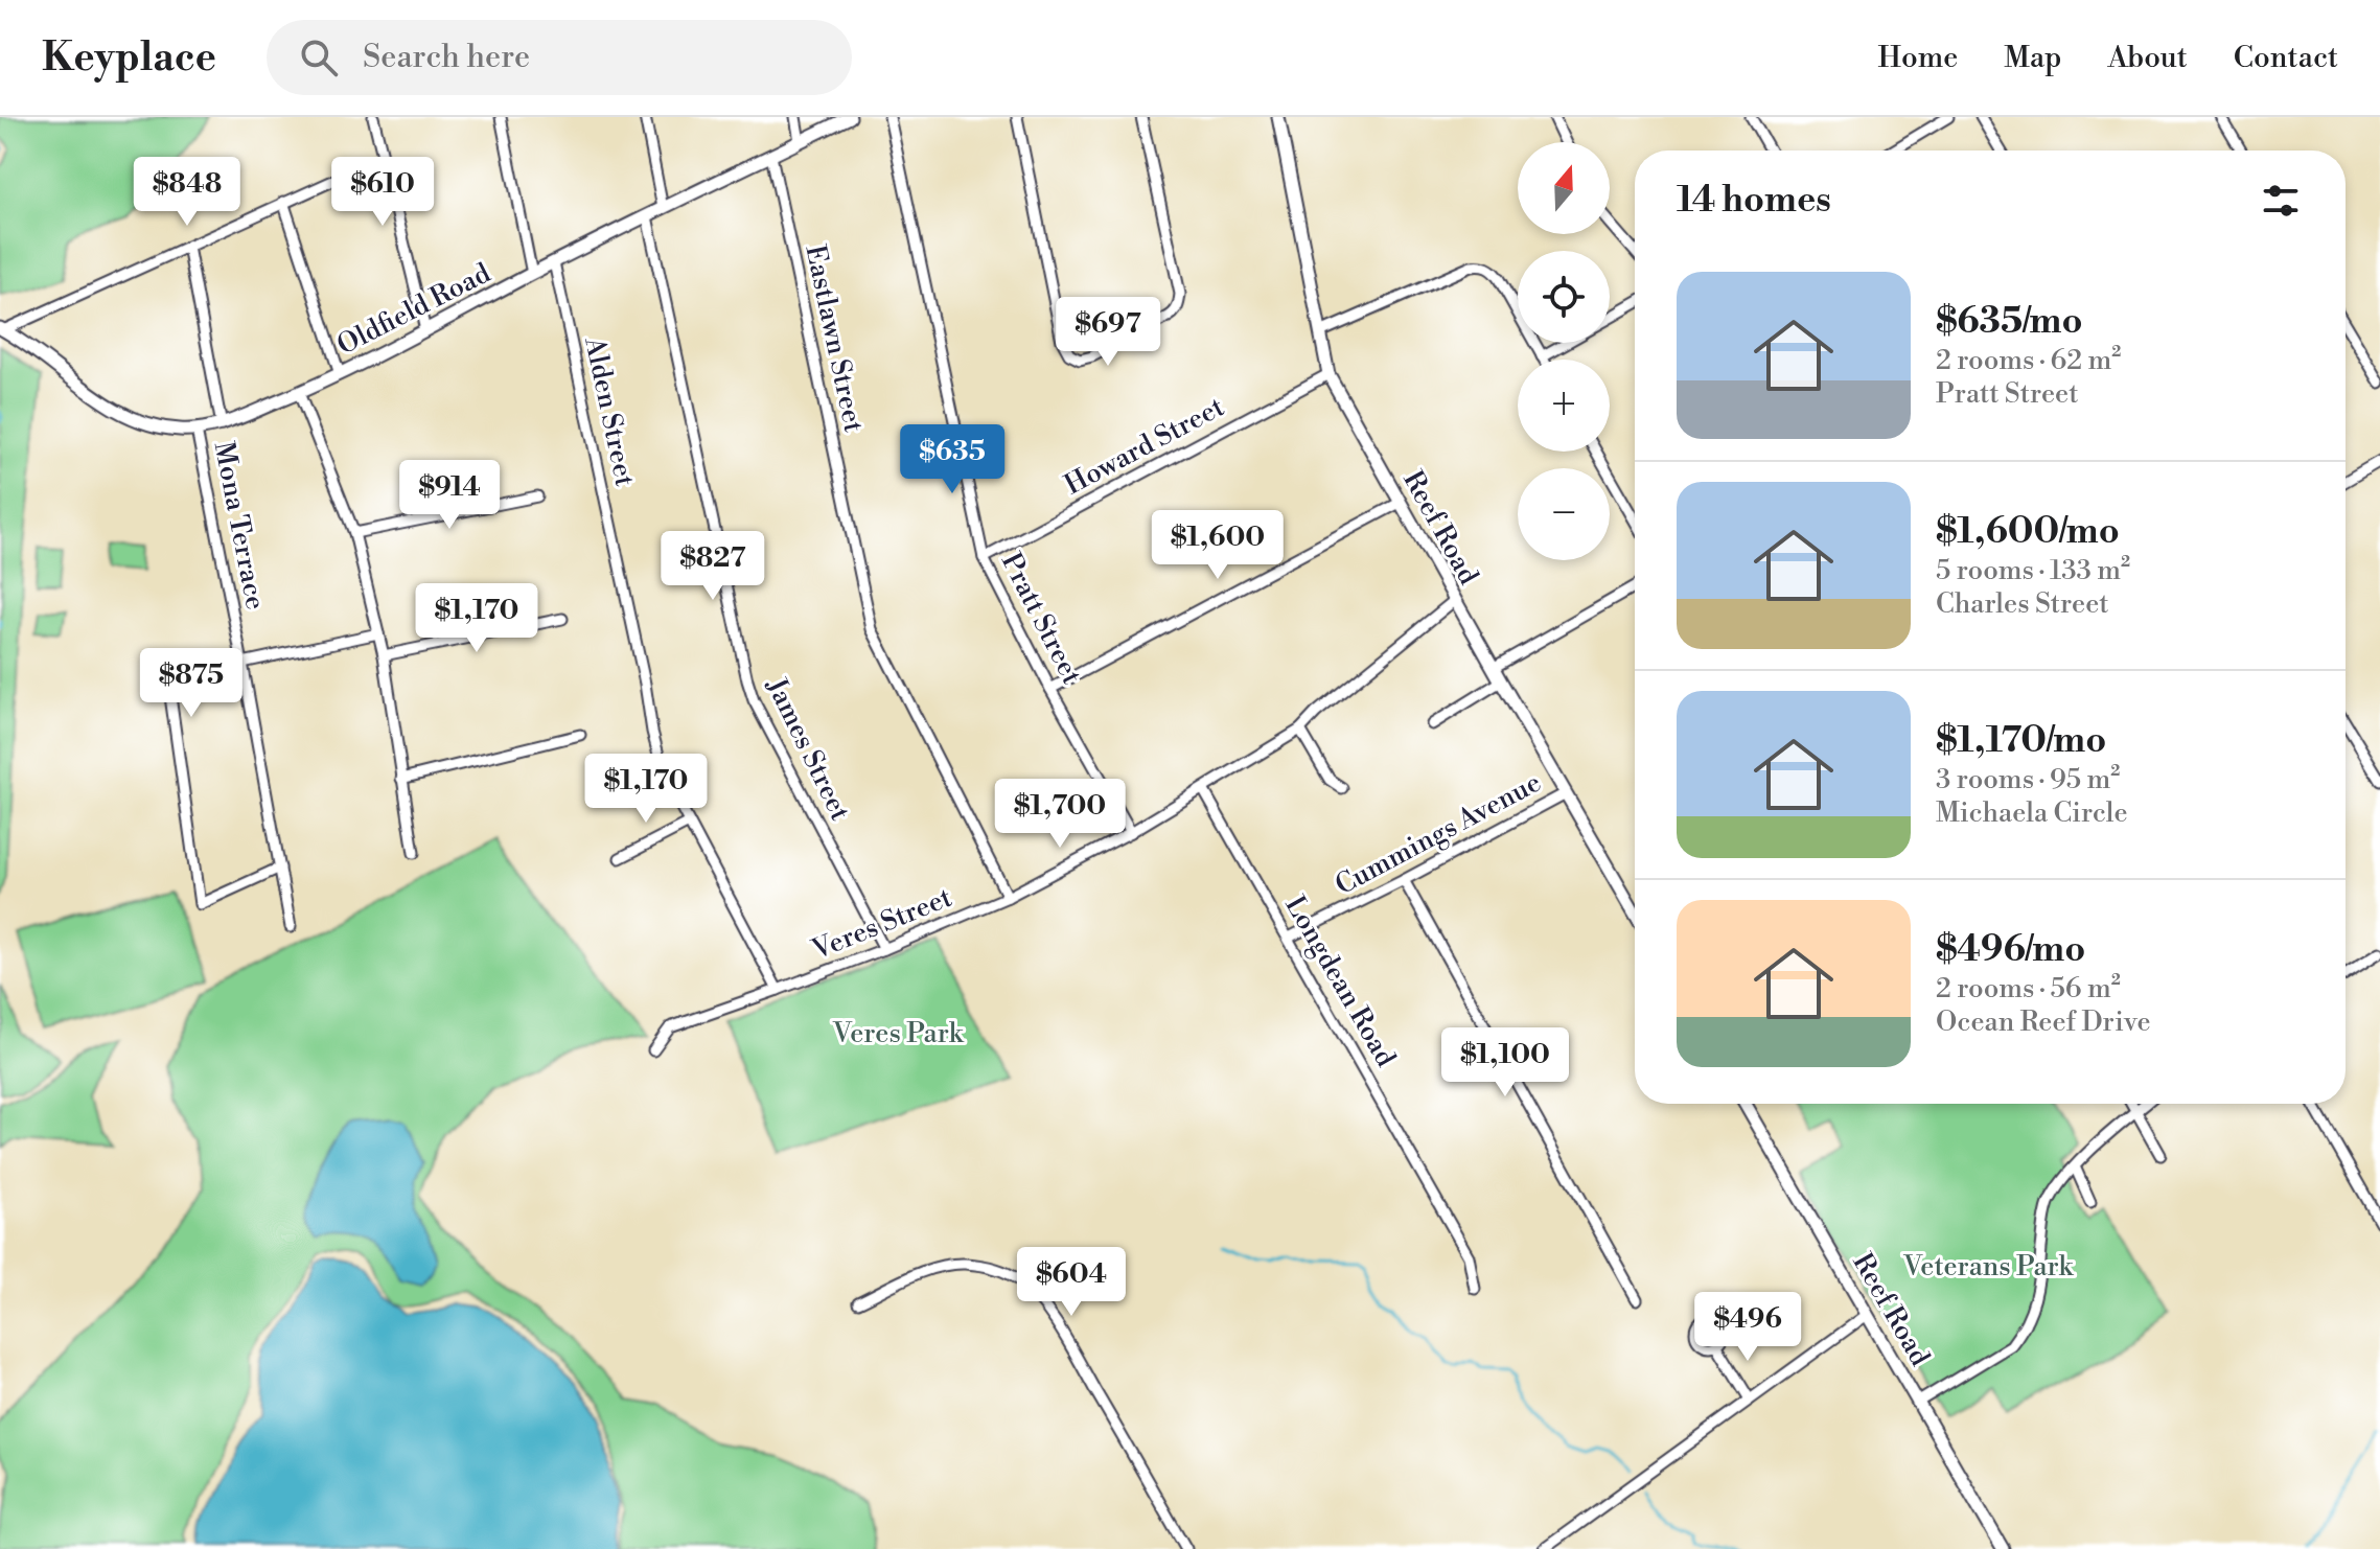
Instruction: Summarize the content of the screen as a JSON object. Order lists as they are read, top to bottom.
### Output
{
  "streets": {
    "street": [
      "Oldfield Road",
      "Eastlawn Street",
      "Alden Street",
      "Howard Street",
      "Mona Terrace",
      "Reef Road",
      "Pratt Street",
      "James Street",
      "Cummings Avenue",
      "Veres Street",
      "Longdean Road"
    ]
  },
  "crossings": [
    ["Oldfield Road", "Eastlawn Street"],
    ["Oldfield Road", "Alden Street"],
    ["Oldfield Road", "Mona Terrace"],
    ["Oldfield Road", "James Street"],
    ["Eastlawn Street", "Veres Street"],
    ["Alden Street", "Veres Street"],
    ["Howard Street", "Reef Road"],
    ["Howard Street", "Pratt Street"],
    ["Reef Road", "Cummings Avenue"],
    ["Reef Road", "Veres Street"],
    ["Pratt Street", "Veres Street"],
    ["James Street", "Veres Street"],
    ["Cummings Avenue", "Longdean Road"],
    ["Veres Street", "Longdean Road"]
  ],
  "parks": ["Veres Park", "Veterans Park"],
  "north": "top",
  "page": {
    "header": "Keyplace",
    "search": "Search here",
    "nav": [
      "Home",
      "Map",
      "About",
      "Contact"
    ],
    "map_buttons": ["+", "−"],
    "heading": "14 homes",
    "price": [
      "$848",
      "$610",
      "$697",
      "$635",
      "$914",
      "$1,600",
      "$827",
      "$1,170",
      "$875",
      "$1,170",
      "$1,700",
      "$1,100",
      "$604",
      "$496"
    ],
    "list": [
      {
        "name": "$635/mo",
        "note": "2 rooms · 62 m² · Pratt Street"
      },
      {
        "name": "$1,600/mo",
        "note": "5 rooms · 133 m² · Charles Street"
      },
      {
        "name": "$1,170/mo",
        "note": "3 rooms · 95 m² · Michaela Circle"
      },
      {
        "name": "$496/mo",
        "note": "2 rooms · 56 m² · Ocean Reef Drive"
      }
    ]
  }
}
